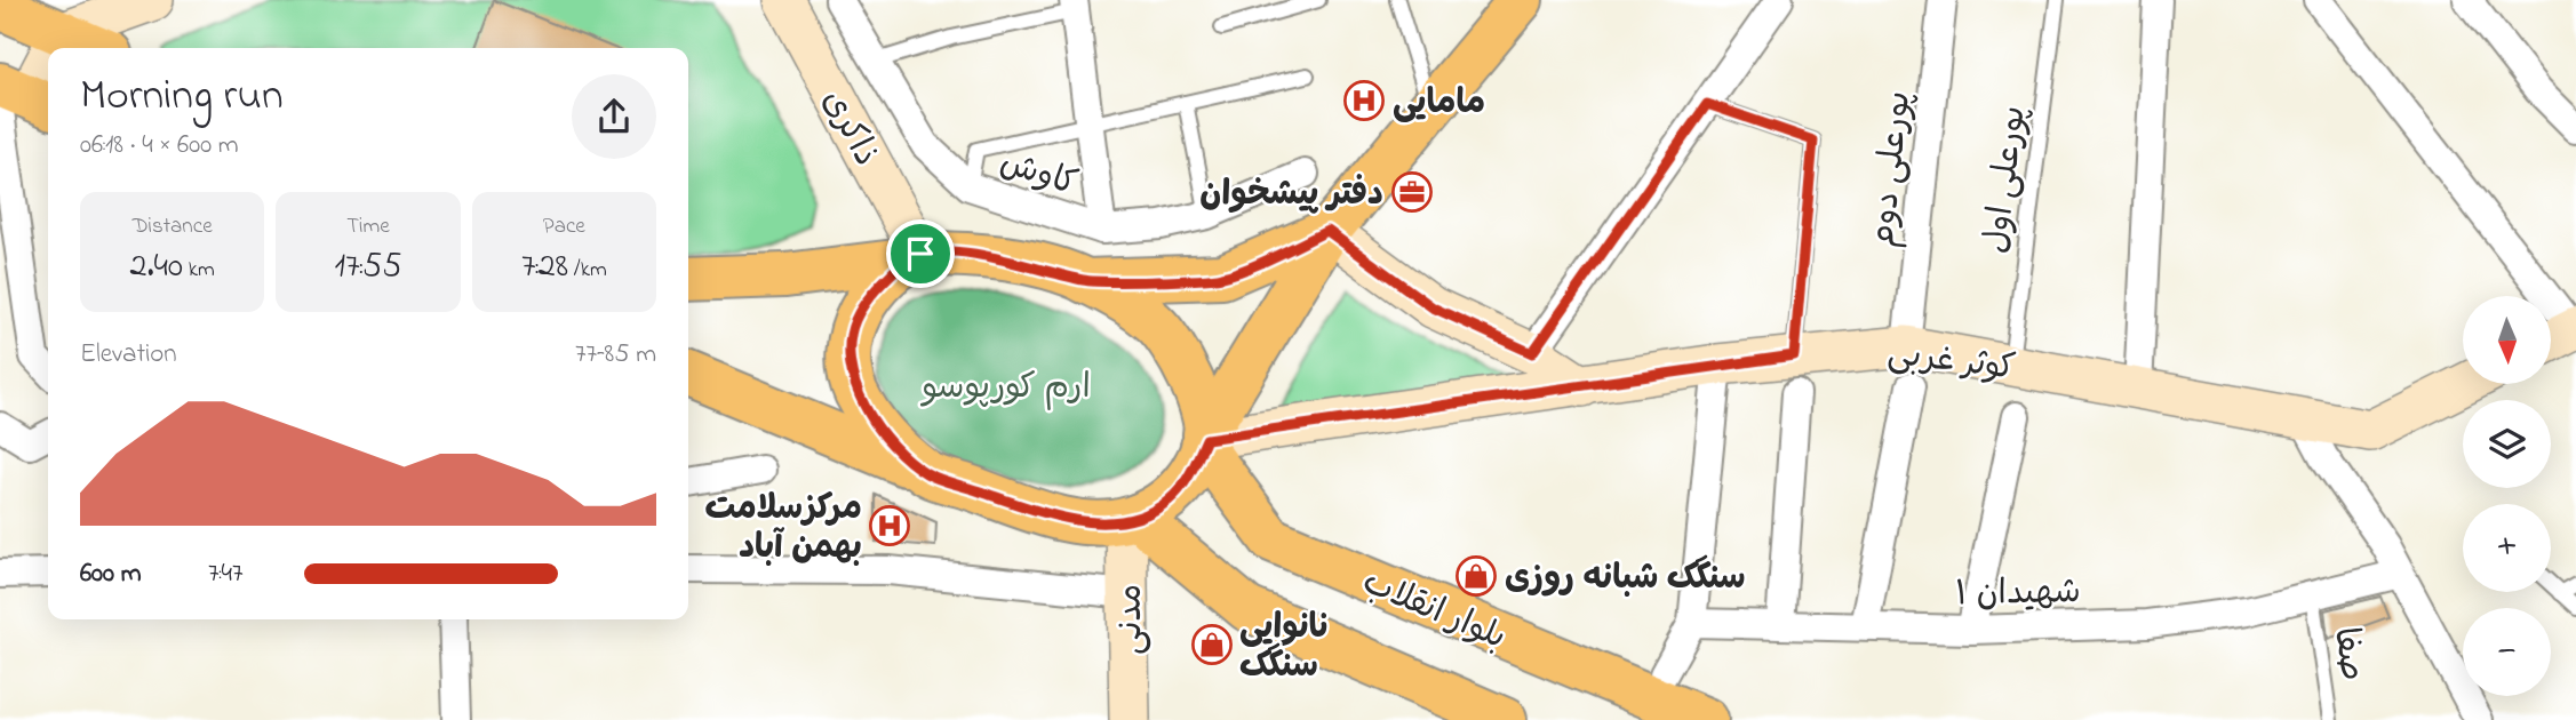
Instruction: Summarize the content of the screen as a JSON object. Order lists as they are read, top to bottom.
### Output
{
  "streets": {
    "main road": ["بلوار انقلاب"],
    "street": [
      "ذاکری",
      "پورعلی دوم",
      "کاوش",
      "کوثر غربی",
      "شهیدان ۱",
      "مدنی"
    ],
    "lane": ["پورعلی اول", "صفا"]
  },
  "crossings": [
    ["پورعلی دوم", "کوثر غربی"],
    ["پورعلی اول", "کوثر غربی"],
    ["کوثر غربی", "بلوار انقلاب"],
    ["شهیدان ۱", "صفا"]
  ],
  "parks": ["ارم کورپوسو"],
  "places": {
    "hospital": ["مامایی", "مرکزسلامت بهمن آباد"],
    "office": ["دفتر پیشخوان"],
    "shop": ["سنگک شبانه روزی", "نانوایی سنگک"]
  },
  "north": "bottom",
  "page": {
    "heading": ["Morning run", "06:18 · 4 × 600 m"],
    "stats": [
      ["Distance", "2.40 km"],
      ["Time", "17:55"],
      ["Pace", "7:28 /km"]
    ],
    "map_buttons": ["+", "−"],
    "chart": ["Elevation", "77–85 m"],
    "list": [
      {
        "name": "600 m",
        "note": "7:47"
      }
    ]
  }
}
